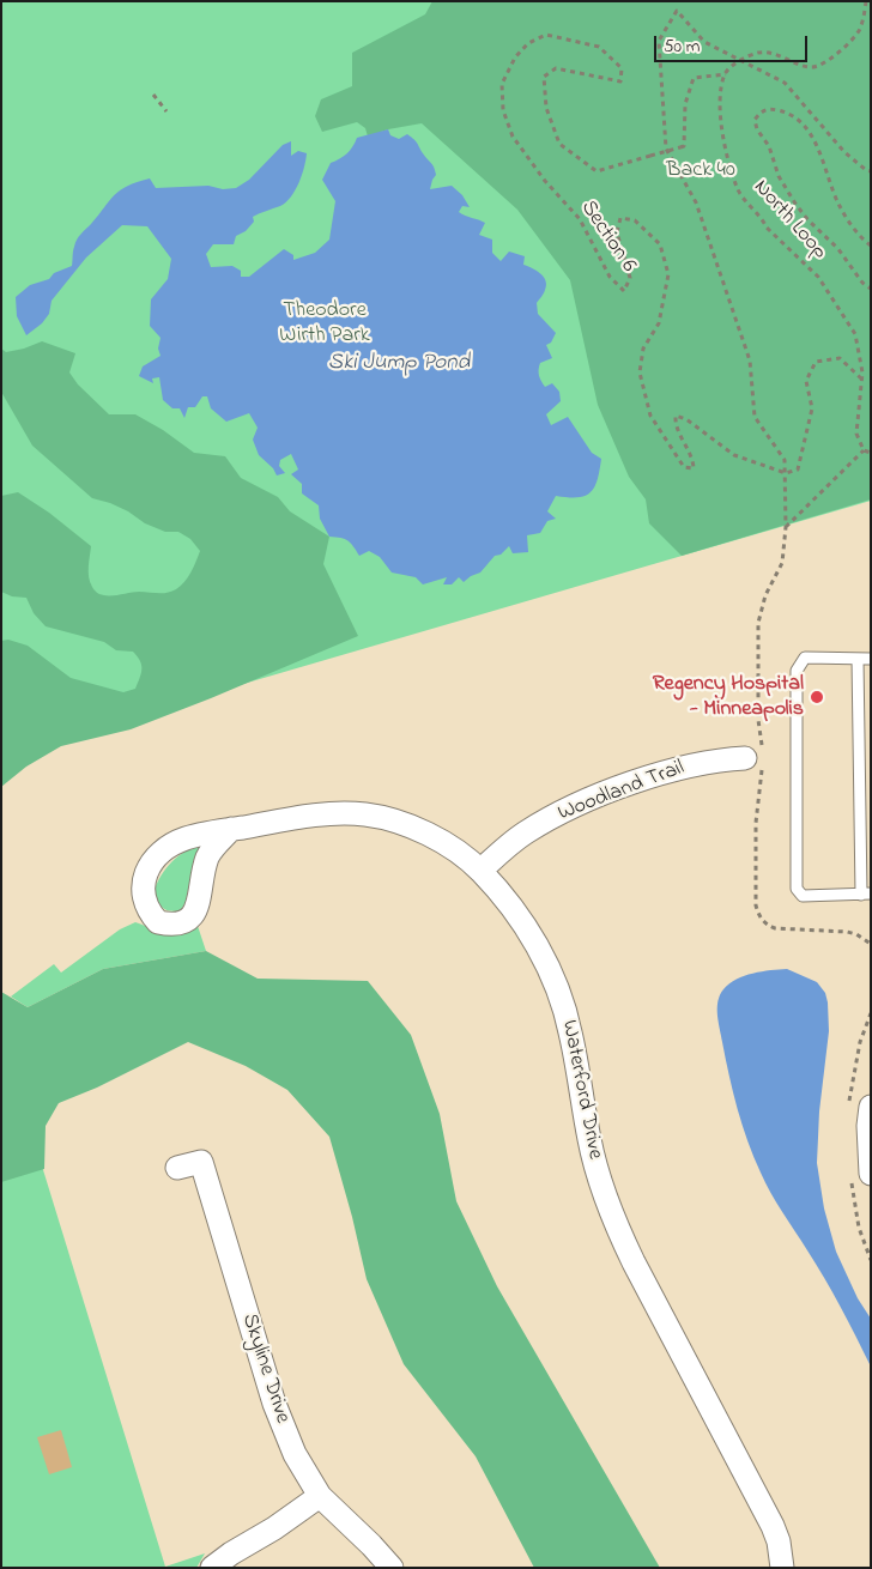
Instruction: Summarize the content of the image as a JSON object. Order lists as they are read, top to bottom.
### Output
{
  "streets": {
    "street": ["Woodland Trail", "Waterford Drive", "Skyline Drive"],
    "path": ["North Loop", "Section 6"]
  },
  "crossings": [
    ["North Loop", "Section 6"],
    ["Woodland Trail", "Waterford Drive"]
  ],
  "water": ["Ski Jump Pond"],
  "parks": ["Back 40", "Theodore Wirth Park"],
  "places": ["Regency Hospital - Minneapolis"],
  "scale_bar": "50 m"
}
